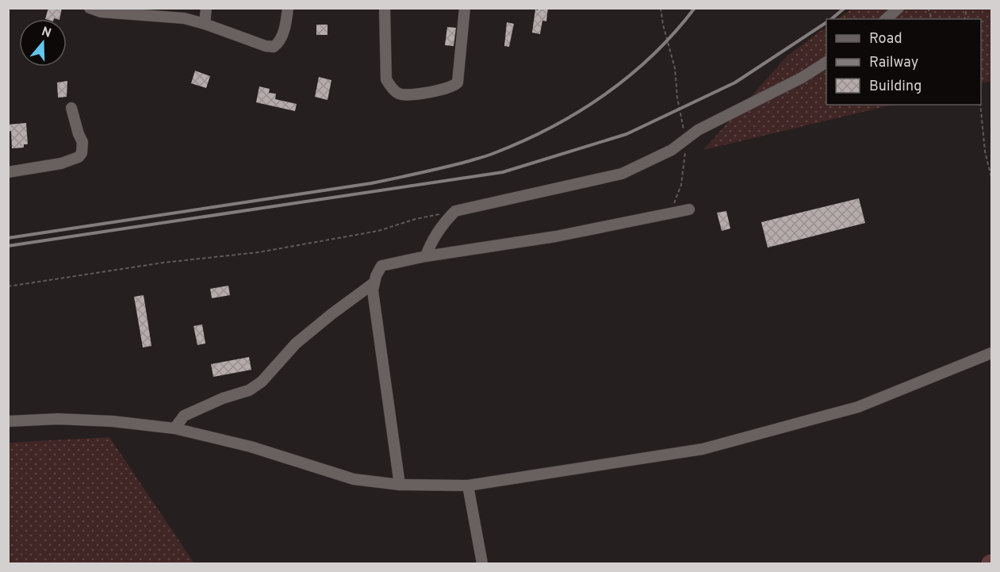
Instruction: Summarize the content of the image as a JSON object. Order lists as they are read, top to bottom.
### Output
{
  "legend": ["Road", "Railway", "Building"],
  "north": "top"
}
